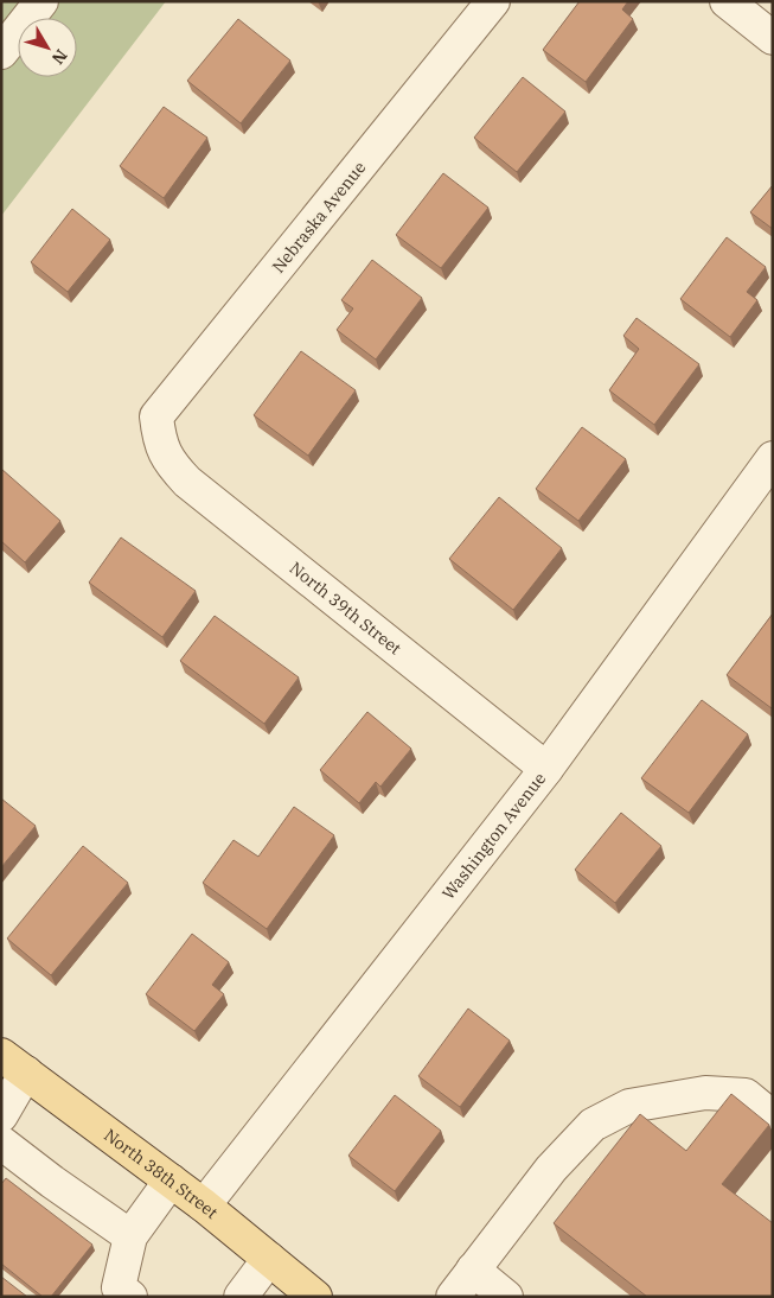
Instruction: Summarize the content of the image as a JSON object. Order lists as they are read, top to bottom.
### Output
{
  "streets": {
    "main road": ["North 38th Street"],
    "street": ["Nebraska Avenue", "North 39th Street", "Washington Avenue"]
  },
  "crossings": [
    ["Nebraska Avenue", "North 39th Street"],
    ["North 39th Street", "Washington Avenue"],
    ["Washington Avenue", "North 38th Street"]
  ],
  "north": "bottom right"
}
